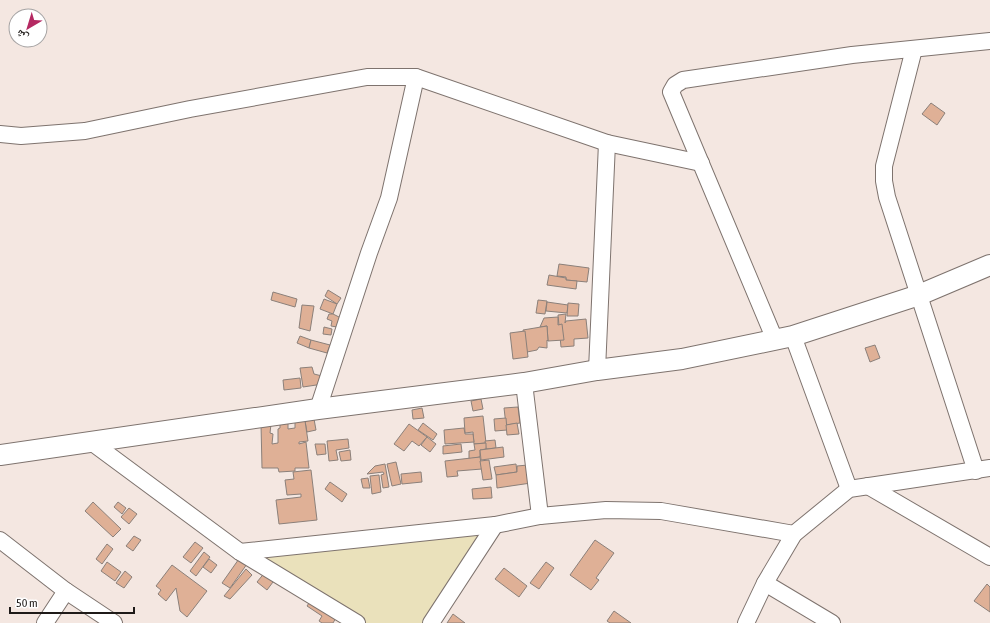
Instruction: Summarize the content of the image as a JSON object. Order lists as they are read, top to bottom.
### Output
{
  "scale_bar": "50 m",
  "north": "bottom left"
}
